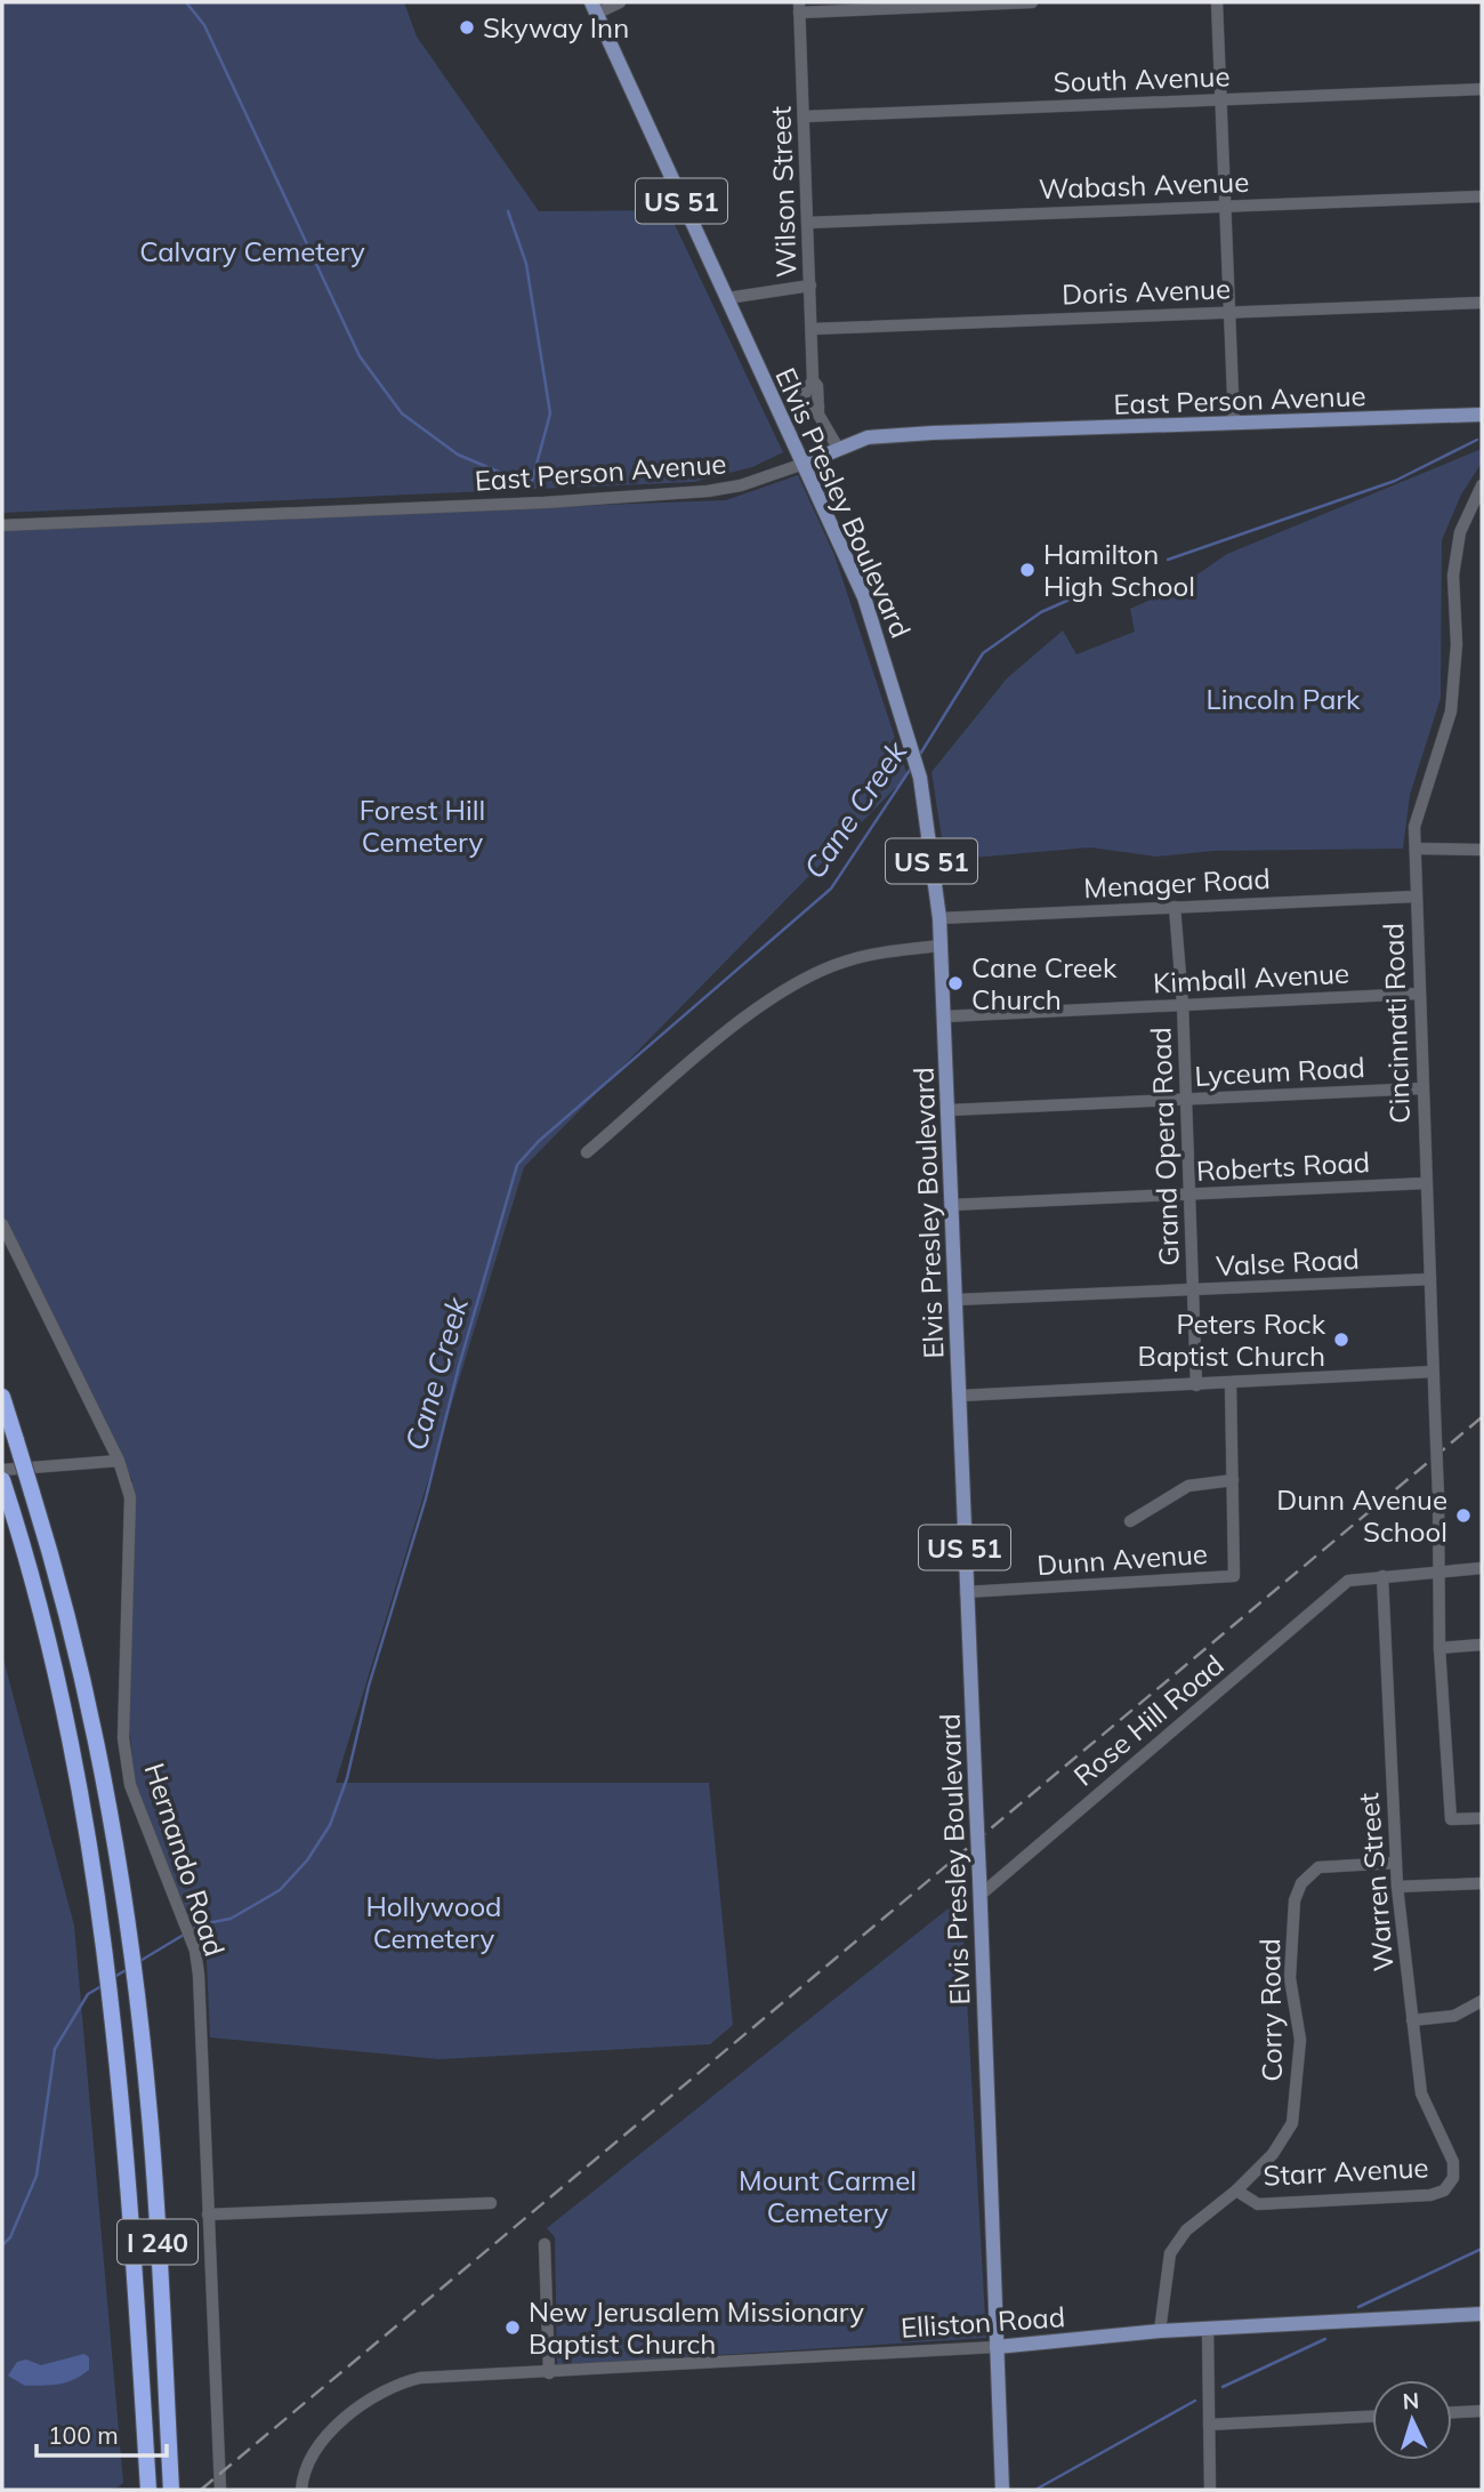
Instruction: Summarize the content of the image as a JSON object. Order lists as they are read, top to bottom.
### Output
{
  "streets": {
    "highway": ["I 240"],
    "main road": [
      "US 51",
      "East Person Avenue",
      "Elvis Presley Boulevard",
      "Elliston Road"
    ],
    "street": [
      "South Avenue",
      "Wabash Avenue",
      "Wilson Street",
      "Doris Avenue",
      "Menager Road",
      "Kimball Avenue",
      "Cincinnati Road",
      "Lyceum Road",
      "Grand Opera Road",
      "Roberts Road",
      "Valse Road",
      "Dunn Avenue",
      "Rose Hill Road",
      "Hernando Road",
      "Warren Street",
      "Corry Road",
      "Starr Avenue"
    ]
  },
  "crossings": [
    ["South Avenue", "Wilson Street"],
    ["Wabash Avenue", "Wilson Street"],
    ["Wilson Street", "Doris Avenue"],
    ["Wilson Street", "East Person Avenue"],
    ["East Person Avenue", "Elvis Presley Boulevard"],
    ["Elvis Presley Boulevard", "Menager Road"],
    ["Elvis Presley Boulevard", "Kimball Avenue"],
    ["Elvis Presley Boulevard", "Lyceum Road"],
    ["Elvis Presley Boulevard", "Roberts Road"],
    ["Elvis Presley Boulevard", "Valse Road"],
    ["Elvis Presley Boulevard", "Dunn Avenue"],
    ["Elvis Presley Boulevard", "Rose Hill Road"],
    ["Elvis Presley Boulevard", "Elliston Road"],
    ["Menager Road", "Cincinnati Road"],
    ["Menager Road", "Grand Opera Road"],
    ["Kimball Avenue", "Cincinnati Road"],
    ["Kimball Avenue", "Grand Opera Road"],
    ["Cincinnati Road", "Lyceum Road"],
    ["Cincinnati Road", "Roberts Road"],
    ["Cincinnati Road", "Valse Road"],
    ["Lyceum Road", "Grand Opera Road"],
    ["Grand Opera Road", "Roberts Road"],
    ["Grand Opera Road", "Valse Road"],
    ["Rose Hill Road", "Warren Street"],
    ["Warren Street", "Corry Road"],
    ["Warren Street", "Starr Avenue"],
    ["Corry Road", "Starr Avenue"],
    ["Corry Road", "Elliston Road"]
  ],
  "water": ["Cane Creek"],
  "parks": [
    "Calvary Cemetery",
    "Lincoln Park",
    "Forest Hill Cemetery",
    "Hollywood Cemetery",
    "Mount Carmel Cemetery"
  ],
  "places": [
    "Skyway Inn",
    "Hamilton High School",
    "Cane Creek Church",
    "Peters Rock Baptist Church",
    "Dunn Avenue School",
    "New Jerusalem Missionary Baptist Church"
  ],
  "scale_bar": "100 m",
  "north": "top"
}
